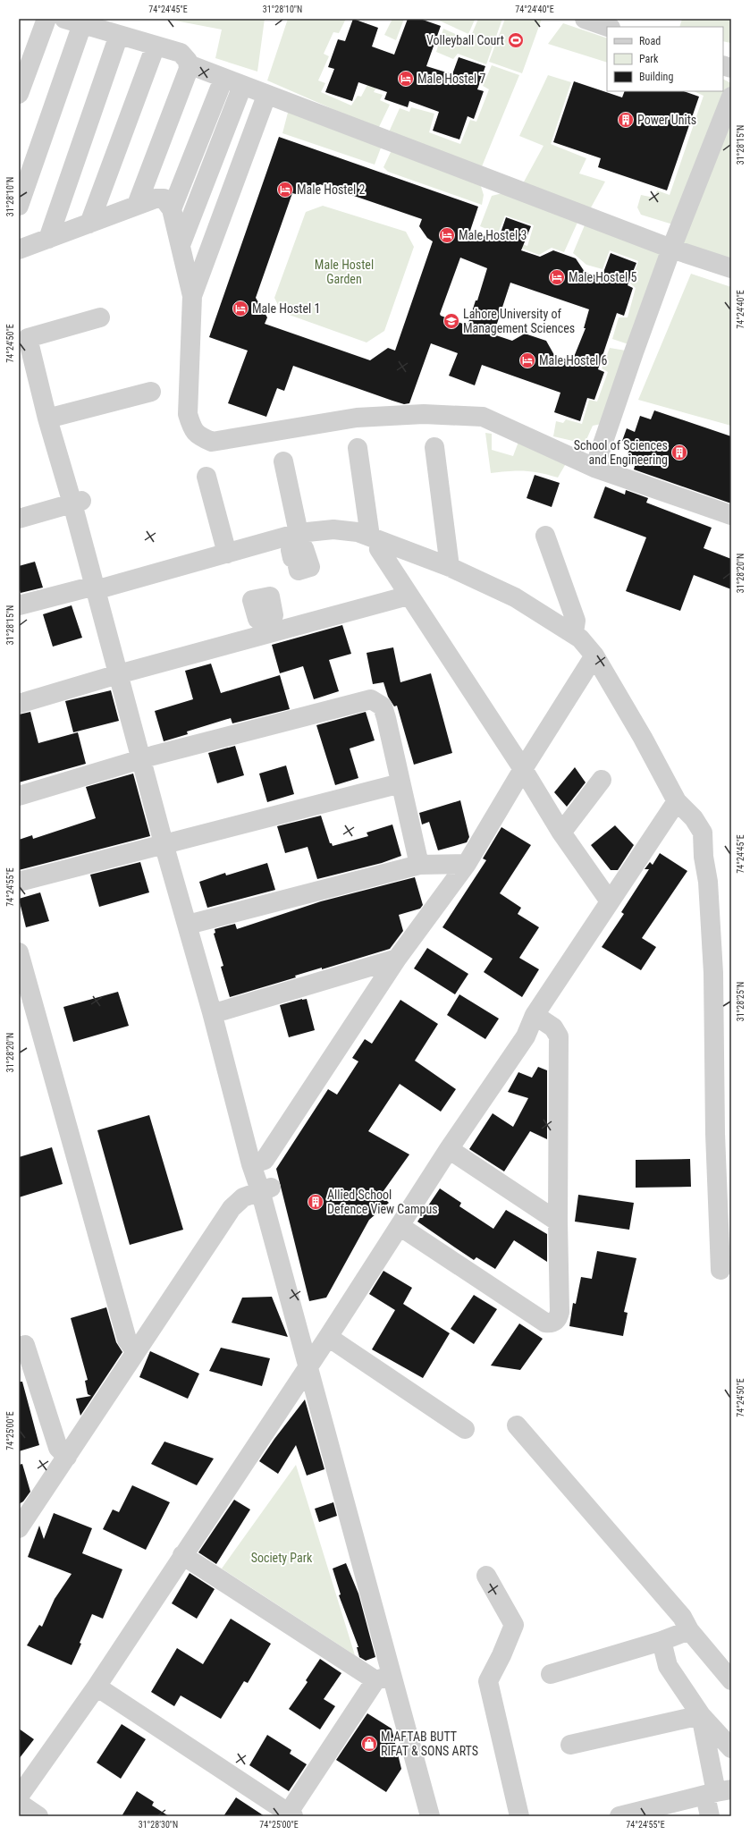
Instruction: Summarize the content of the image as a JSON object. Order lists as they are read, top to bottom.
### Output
{
  "parks": ["Male Hostel Garden", "Society Park"],
  "places": {
    "sports": ["Volleyball Court"],
    "hotel": [
      "Male Hostel 7",
      "Male Hostel 2",
      "Male Hostel 3",
      "Male Hostel 5",
      "Male Hostel 1",
      "Male Hostel 6"
    ],
    "building": ["Power Units", "School of Sciences and Engineering", "Allied School Defence View Campus"],
    "school or university": ["Lahore University of Management Sciences"],
    "shop": ["M.AFTAB BUTT RIFAT & SONS ARTS"]
  },
  "legend": ["Road", "Park", "Building"],
  "coordinates": [
    "74°24'45\"E",
    "31°28'10\"N",
    "74°24'40\"E",
    "31°28'15\"N",
    "74°24'50\"E",
    "31°28'20\"N",
    "74°24'55\"E",
    "31°28'25\"N",
    "74°25'00\"E",
    "31°28'30\"N"
  ]
}
